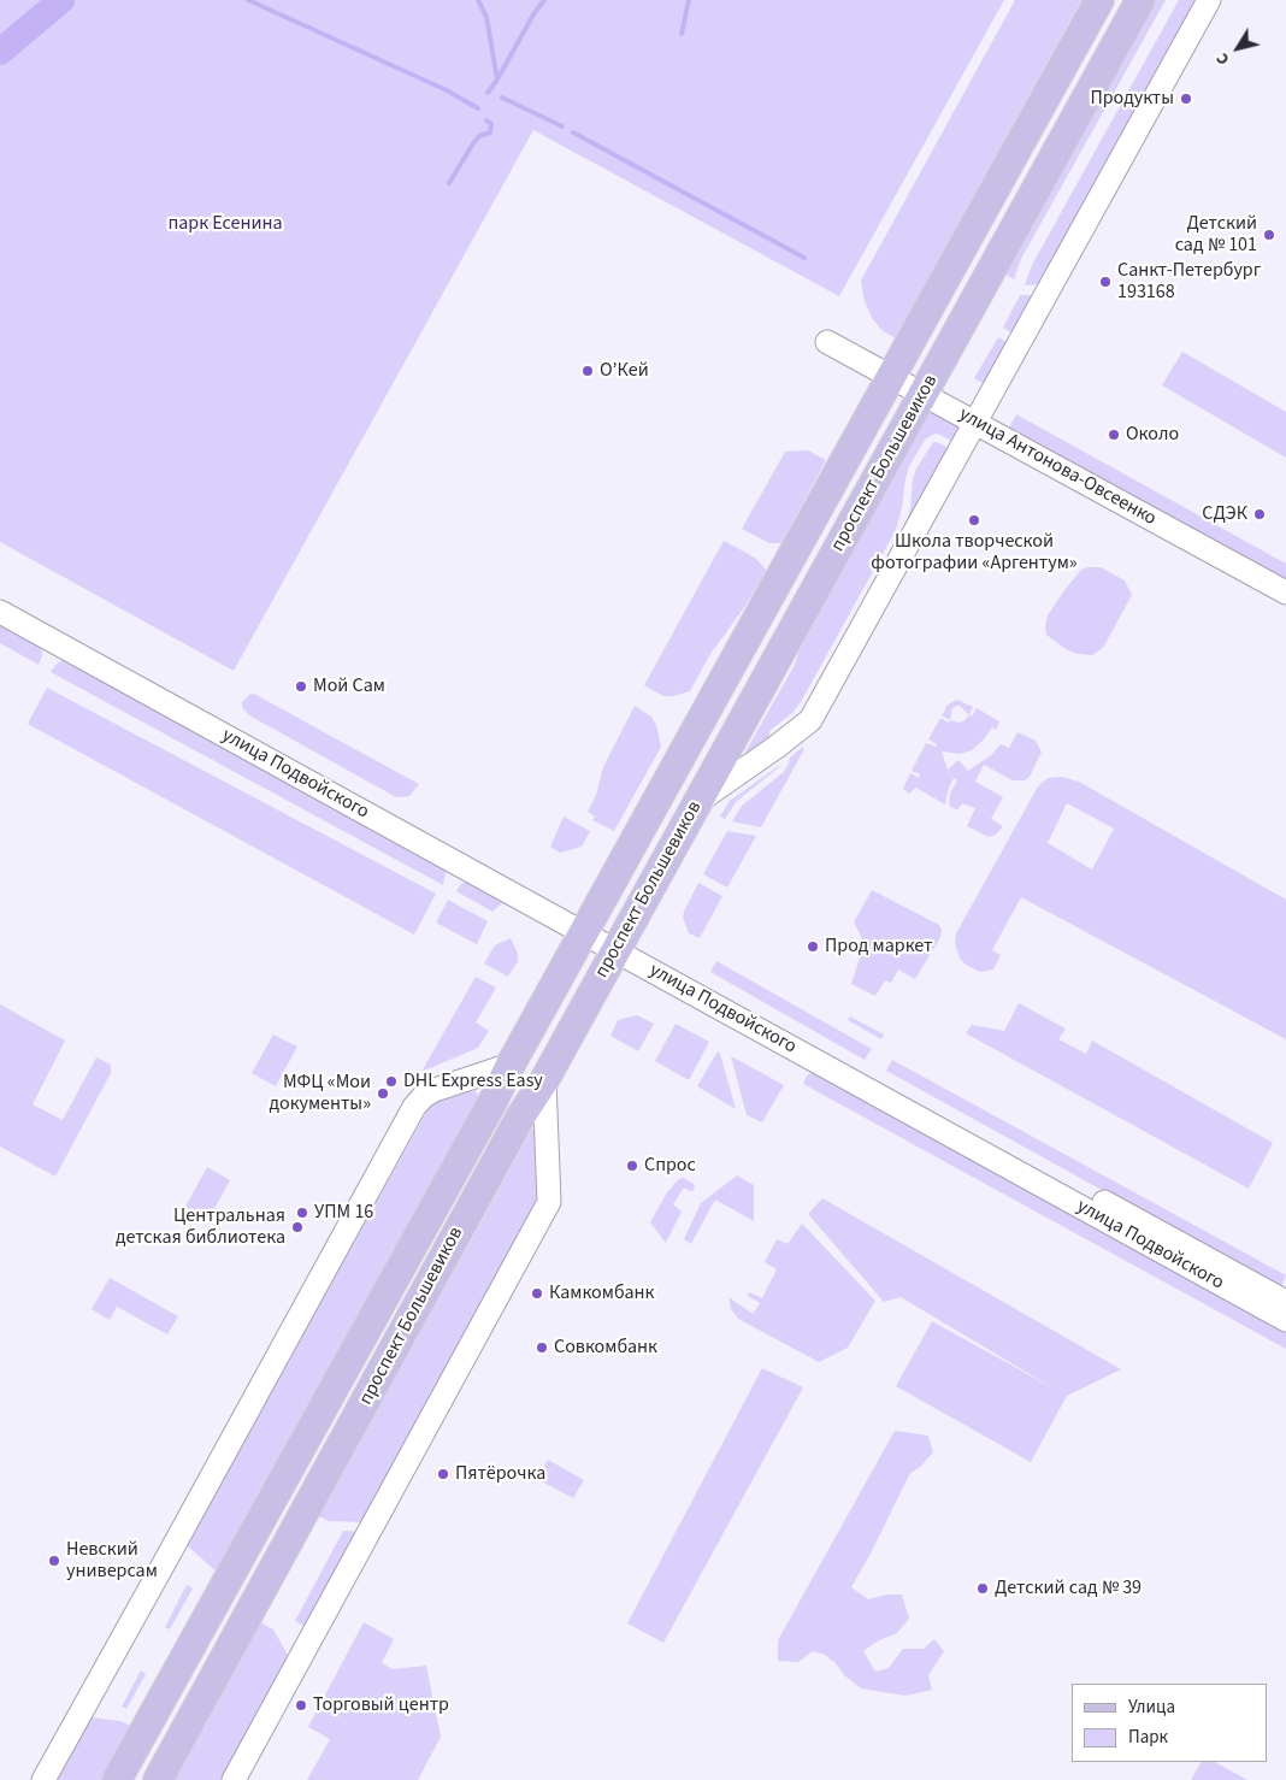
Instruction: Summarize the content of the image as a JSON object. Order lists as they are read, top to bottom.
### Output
{
  "streets": {
    "main road": ["проспект Большевиков"],
    "street": ["улица Антонова-Овсеенко", "улица Подвойского"]
  },
  "crossings": [
    ["проспект Большевиков", "улица Антонова-Овсеенко"],
    ["проспект Большевиков", "улица Подвойского"]
  ],
  "parks": ["парк Есенина"],
  "places": [
    "Продукты",
    "Детский сад № 101",
    "Санкт-Петербург 193168",
    "О’Кей",
    "Около",
    "СДЭК",
    "Школа творческой фотографии «Аргентум»",
    "Мой Сам",
    "Прод маркет",
    "DHL Express Easy",
    "МФЦ «Мои документы»",
    "Спрос",
    "УПМ 16",
    "Центральная детская библиотека",
    "Камкомбанк",
    "Совкомбанк",
    "Пятёрочка",
    "Невский универсам",
    "Детский сад № 39",
    "Торговый центр"
  ],
  "legend": ["Улица", "Парк"],
  "north": "bottom left"
}
